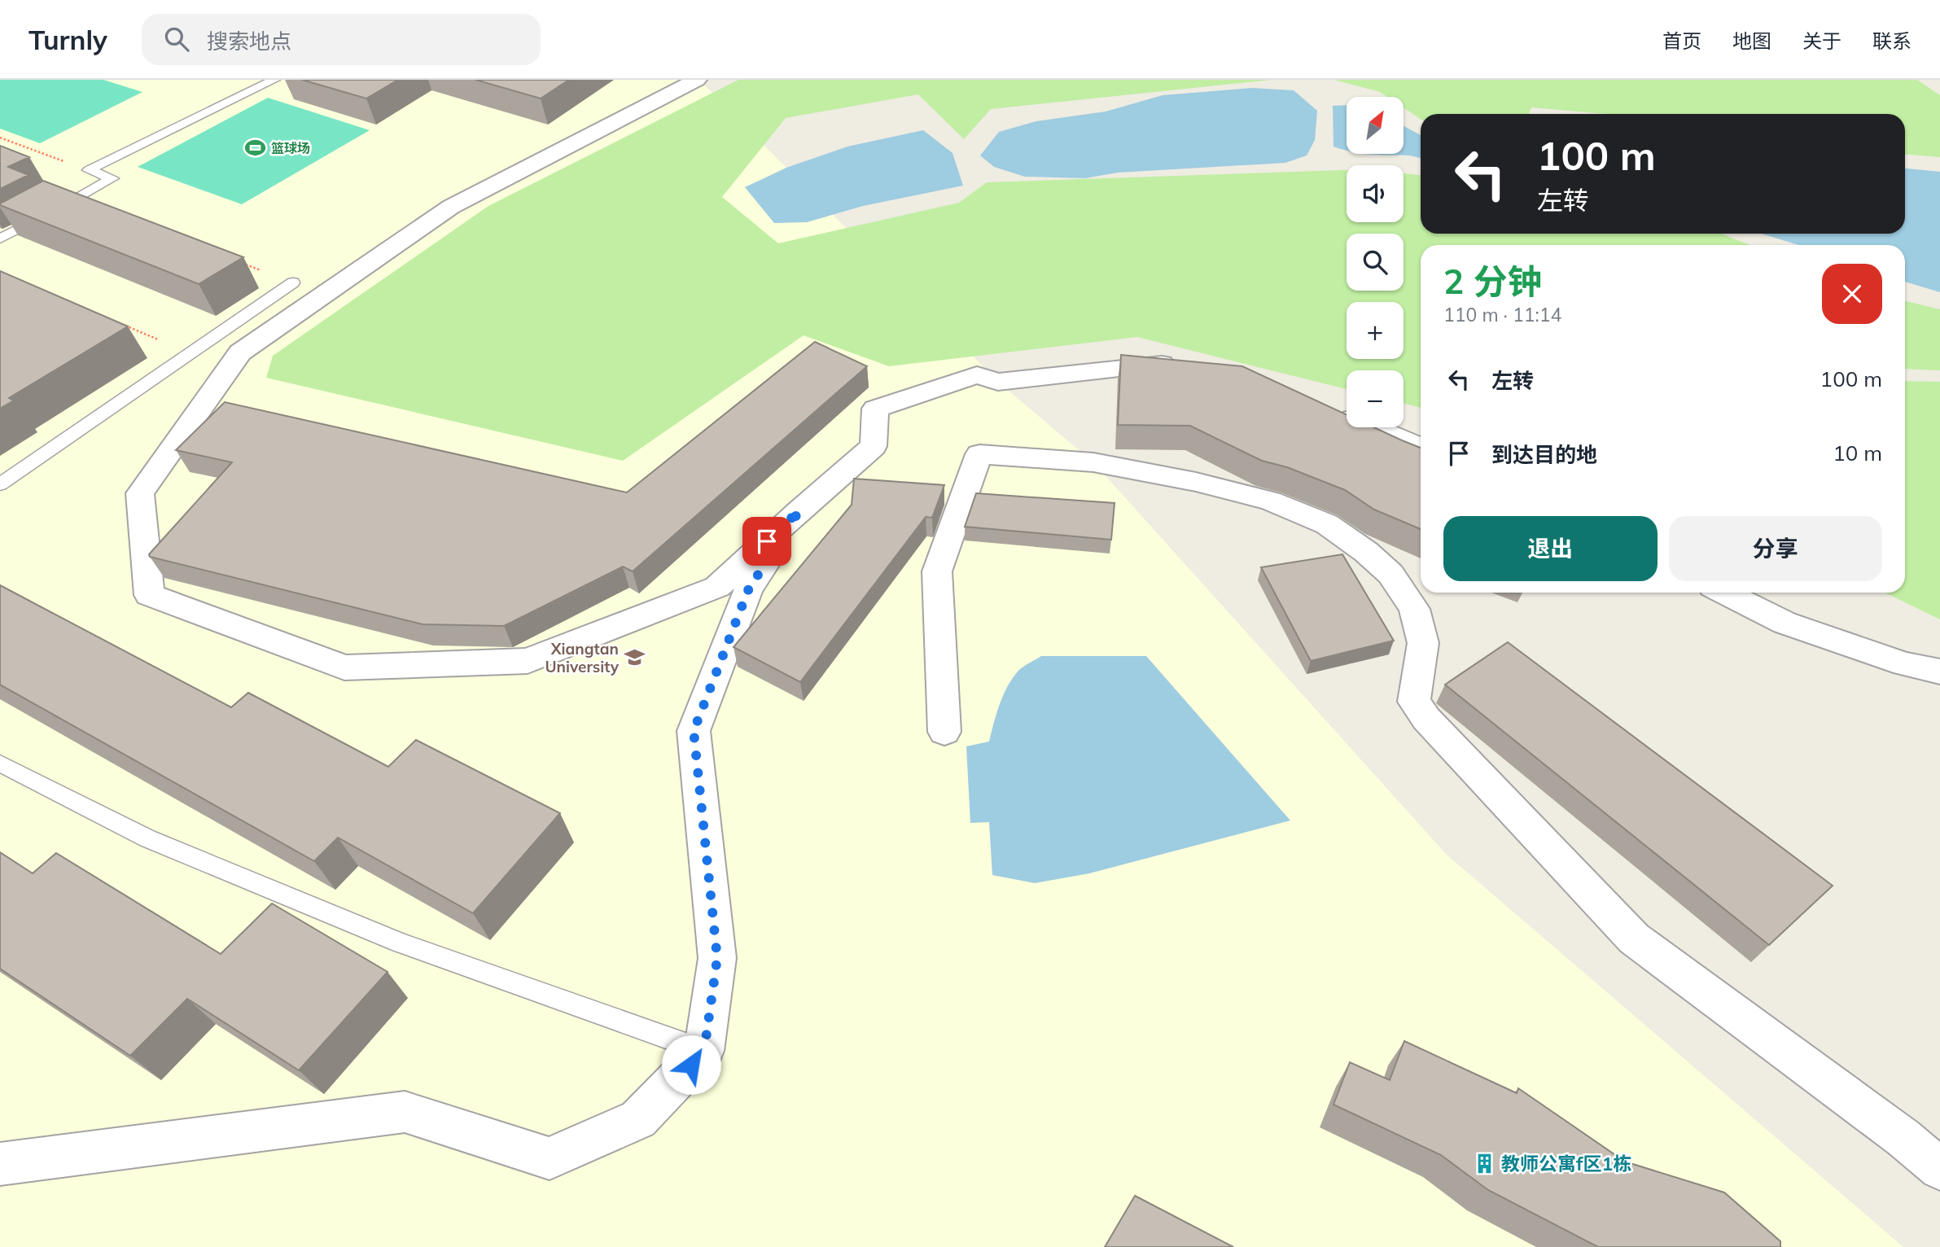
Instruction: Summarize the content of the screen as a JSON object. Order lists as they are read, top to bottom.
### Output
{
  "places": {
    "sports": ["篮球场"],
    "school or university": ["Xiangtan University"],
    "building": ["教师公寓f区1栋"]
  },
  "north": "top right",
  "page": {
    "header": "Turnly",
    "search": "搜索地点",
    "nav": [
      "首页",
      "地图",
      "关于",
      "联系"
    ],
    "map_buttons": ["+", "−"],
    "turn": ["100 m", "左转"],
    "heading": ["2 分钟", "110 m · 11:14"],
    "list": [
      {
        "name": "左转",
        "value": "100 m"
      },
      {
        "name": "到达目的地",
        "value": "10 m"
      }
    ],
    "buttons": ["退出", "分享"]
  }
}
